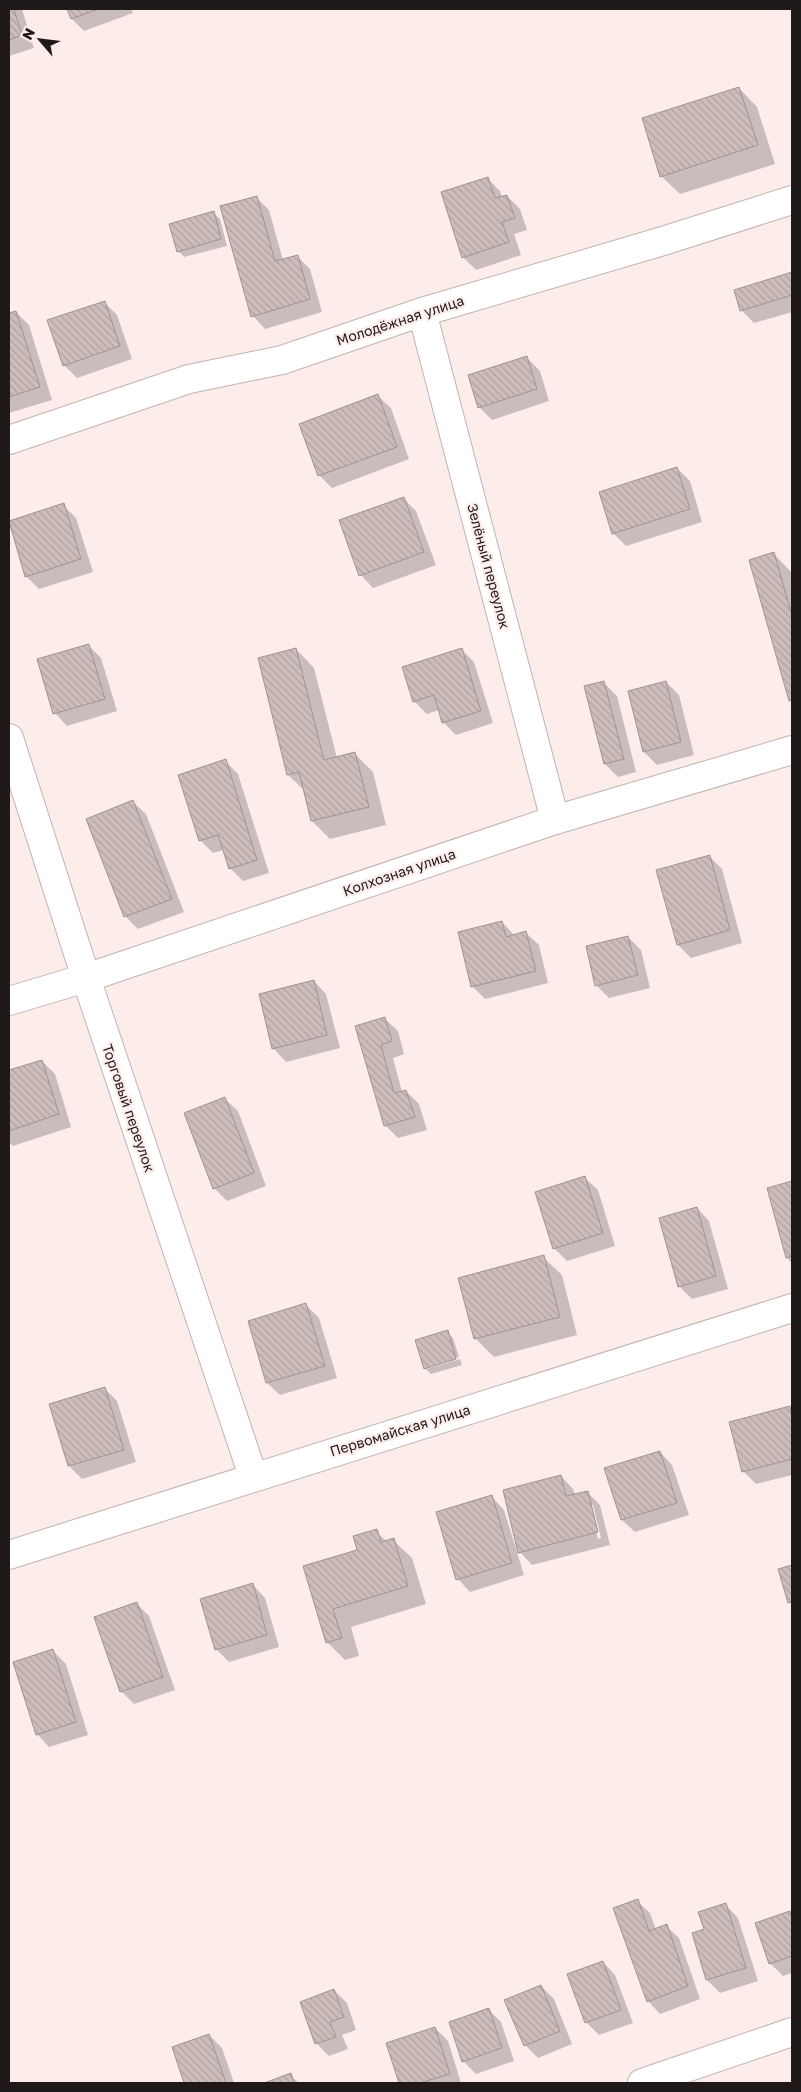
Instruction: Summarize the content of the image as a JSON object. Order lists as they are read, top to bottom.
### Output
{
  "streets": {
    "street": [
      "Молодёжная улица",
      "Зелёный переулок",
      "Колхозная улица",
      "Торговый переулок",
      "Первомайская улица"
    ]
  },
  "crossings": [
    ["Молодёжная улица", "Зелёный переулок"],
    ["Зелёный переулок", "Колхозная улица"],
    ["Колхозная улица", "Торговый переулок"],
    ["Торговый переулок", "Первомайская улица"]
  ],
  "north": "top left"
}
